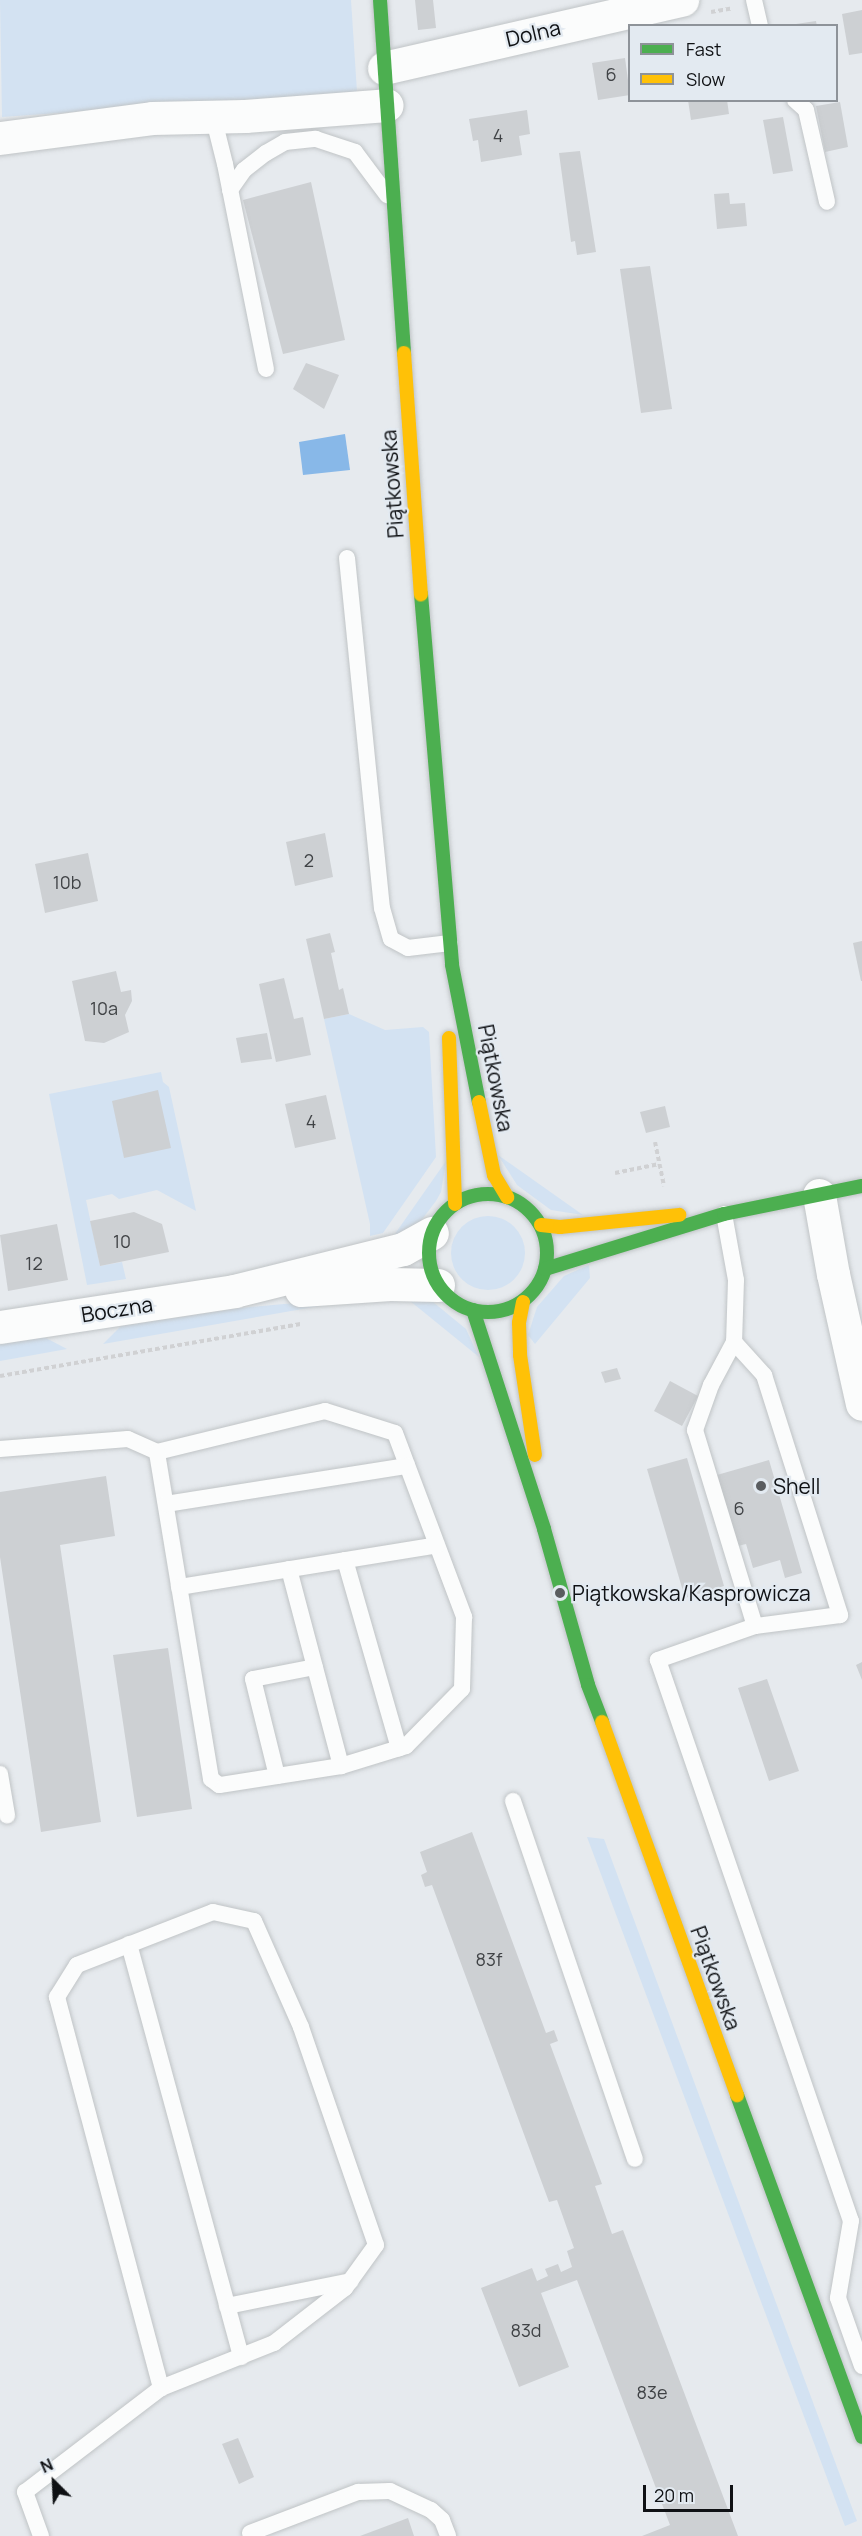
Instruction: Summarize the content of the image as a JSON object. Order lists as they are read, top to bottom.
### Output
{
  "streets": {
    "main road": ["Piątkowska"],
    "street": ["Dolna", "Boczna"]
  },
  "crossings": [
    ["Dolna", "Piątkowska"],
    ["Piątkowska", "Boczna"]
  ],
  "places": ["Shell", "Piątkowska/Kasprowicza"],
  "house_numbers": [
    "6",
    "4",
    "2",
    "10b",
    "10a",
    "4",
    "10",
    "12",
    "6",
    "83f",
    "83d",
    "83e"
  ],
  "legend": ["Fast", "Slow"],
  "scale_bar": "20 m",
  "north": "top left"
}
